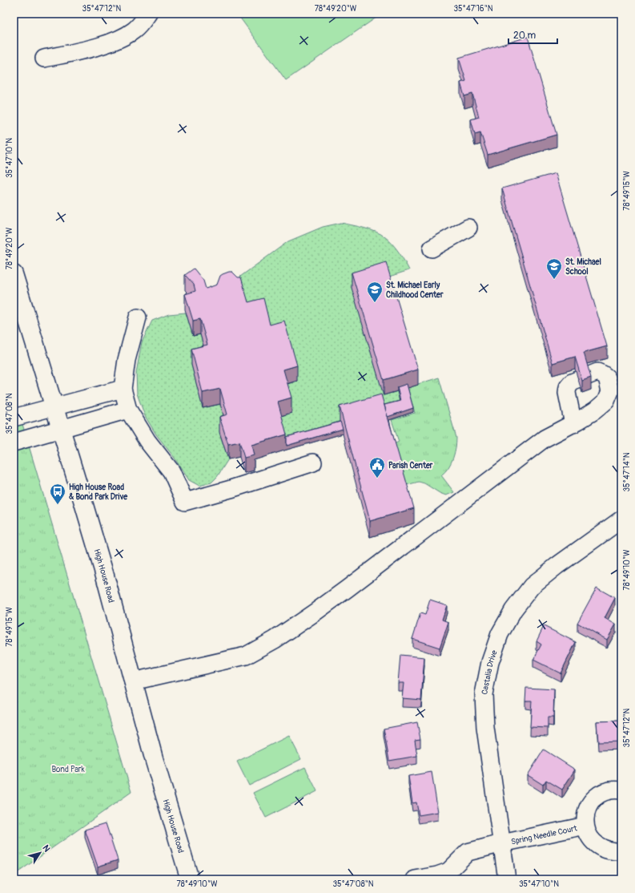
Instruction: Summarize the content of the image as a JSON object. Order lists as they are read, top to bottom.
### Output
{
  "streets": {
    "main road": ["High House Road"],
    "street": ["Castalia Drive", "Spring Needle Court"]
  },
  "crossings": [
    ["Castalia Drive", "Spring Needle Court"]
  ],
  "parks": ["Bond Park"],
  "places": {
    "school or university": ["St. Michael School", "St. Michael Early Childhood Center"],
    "public building": ["Parish Center"],
    "bus stop": ["High House Road & Bond Park Drive"]
  },
  "scale_bar": "20 m",
  "north": "top right",
  "coordinates": [
    "35°47'12\"N",
    "78°49'20\"W",
    "35°47'16\"N",
    "35°47'10\"N",
    "78°49'15\"W",
    "35°47'08\"N",
    "35°47'14\"N",
    "78°49'10\"W"
  ]
}
